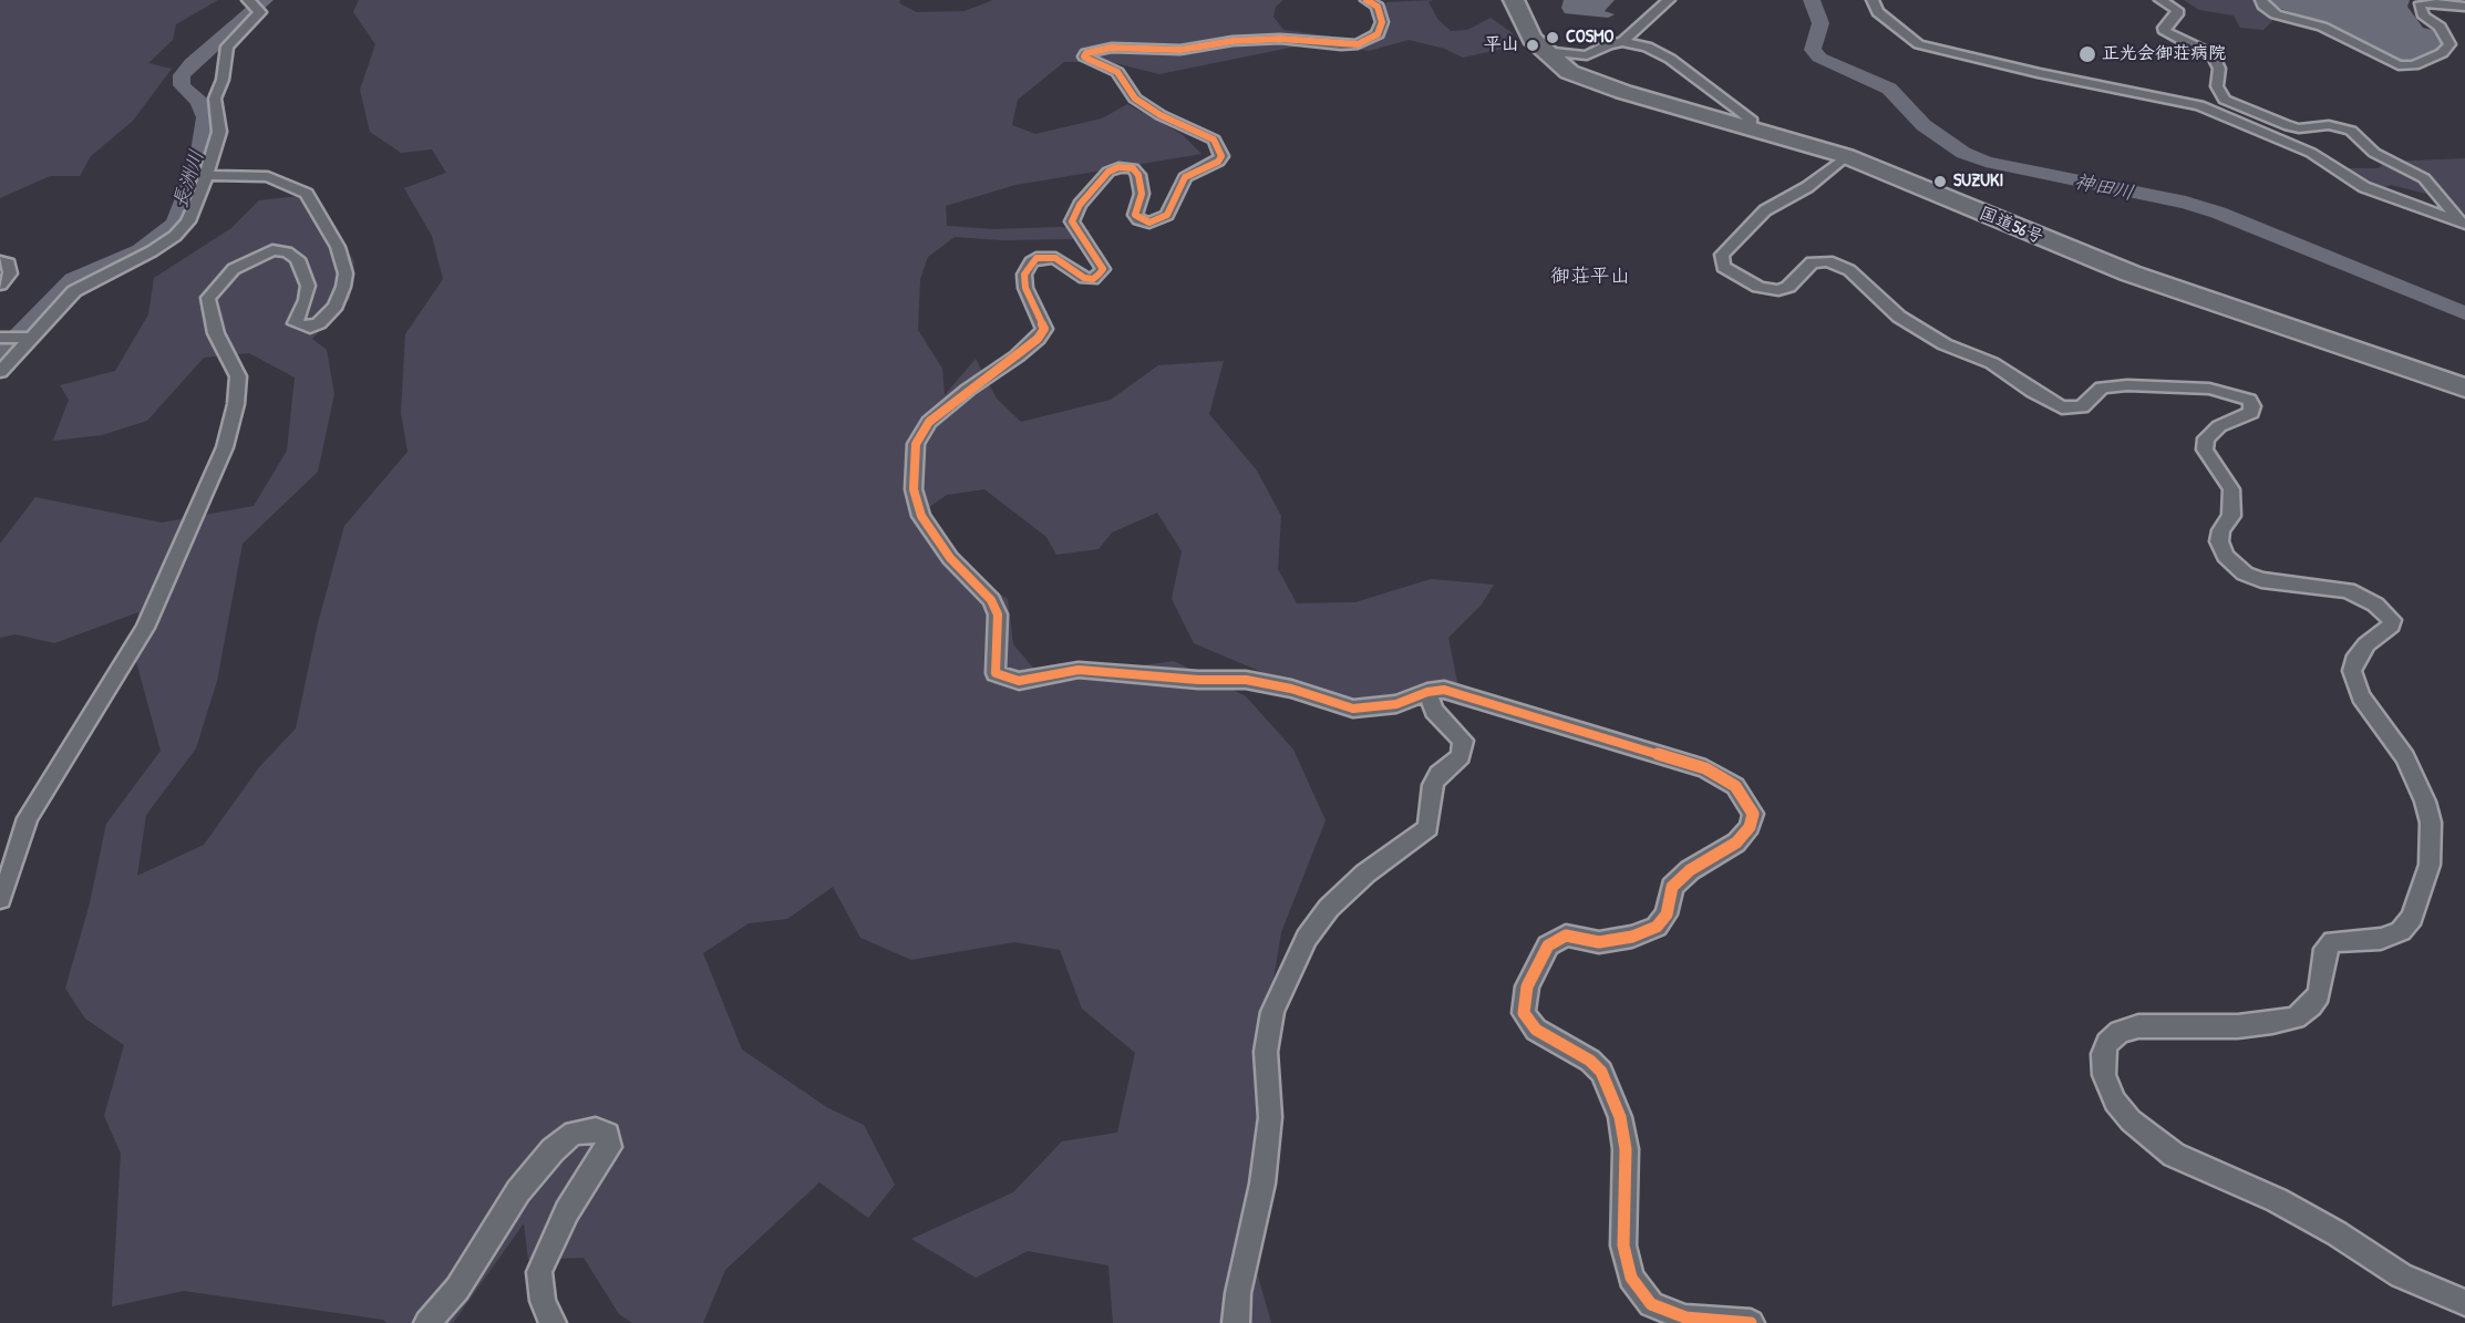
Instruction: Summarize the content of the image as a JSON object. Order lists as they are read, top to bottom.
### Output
{
  "streets": {
    "highway": ["国道56号"]
  },
  "districts": ["御荘平山"],
  "water": ["長洲川", "神田川"],
  "places": [
    "COSMO",
    "平山",
    "正光会御荘病院",
    "SUZUKI"
  ]
}
